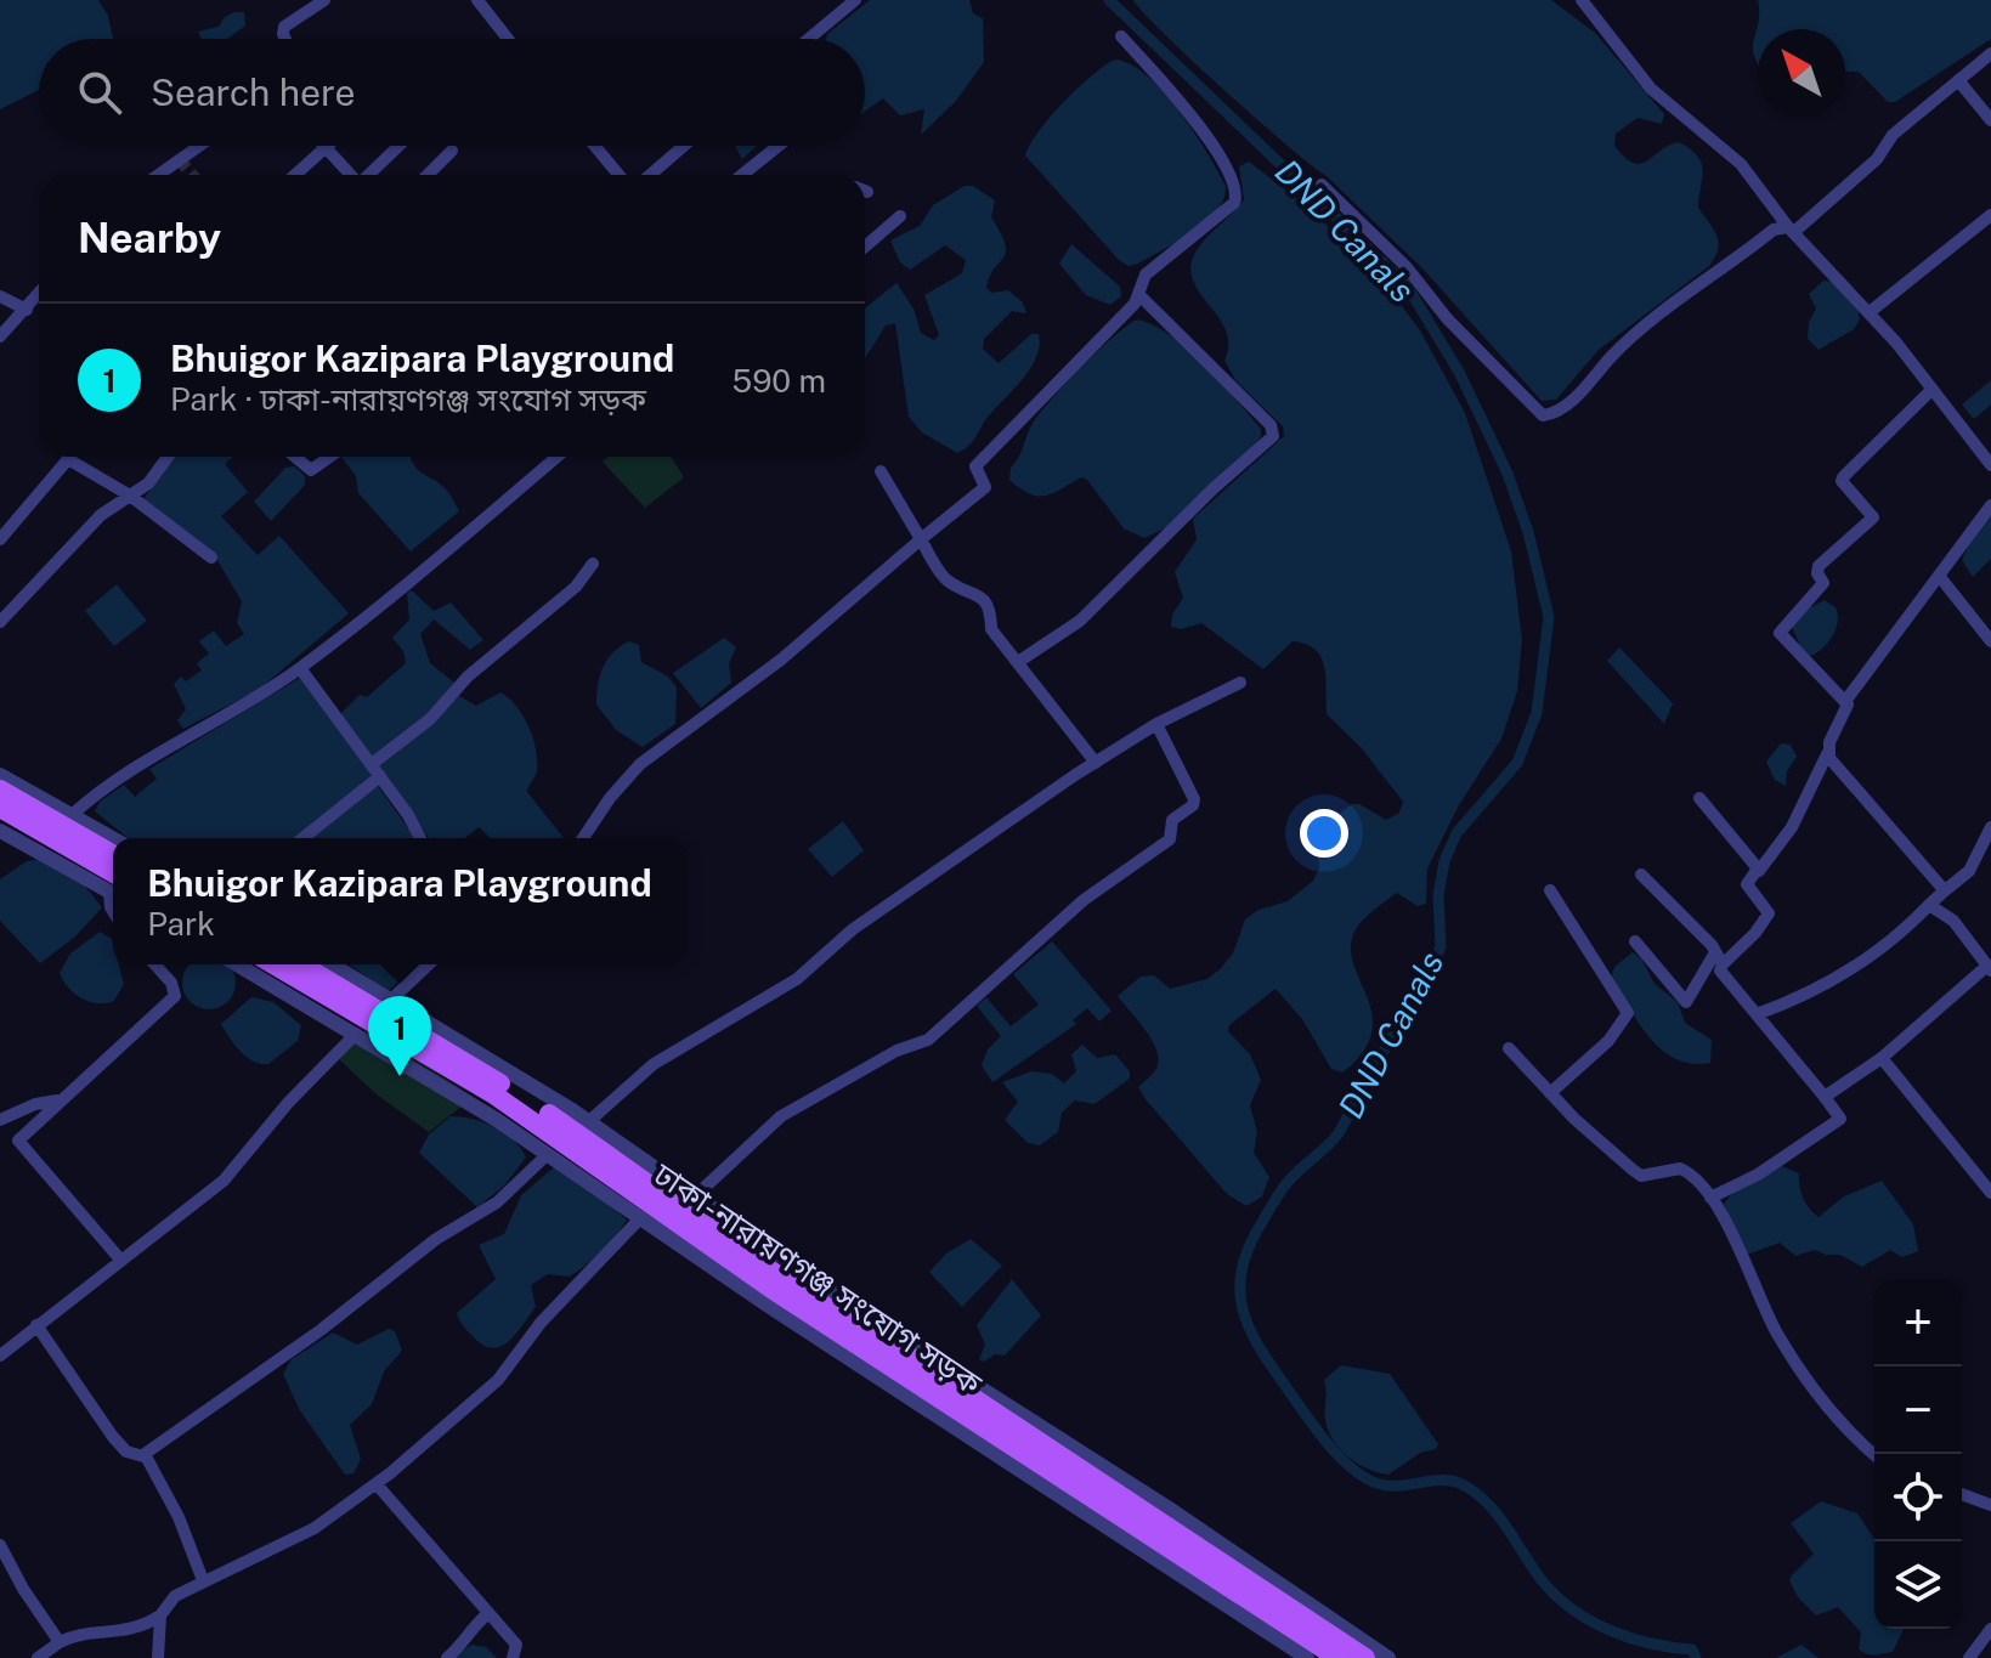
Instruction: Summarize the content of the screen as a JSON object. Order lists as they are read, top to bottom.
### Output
{
  "streets": {
    "main road": ["ঢাকা-নারায়ণগঞ্জ সংযোগ সড়ক"]
  },
  "water": ["DND Canals"],
  "north": "top left",
  "page": {
    "search": "Search here",
    "heading": "Nearby",
    "list": [
      {
        "mark": "1",
        "name": "Bhuigor Kazipara Playground",
        "note": "Park · ঢাকা-নারায়ণগঞ্জ সংযোগ সড়ক",
        "value": "590 m"
      }
    ],
    "popup": ["Bhuigor Kazipara Playground", "Park"],
    "pins": "1",
    "map_buttons": ["+", "−"]
  }
}
